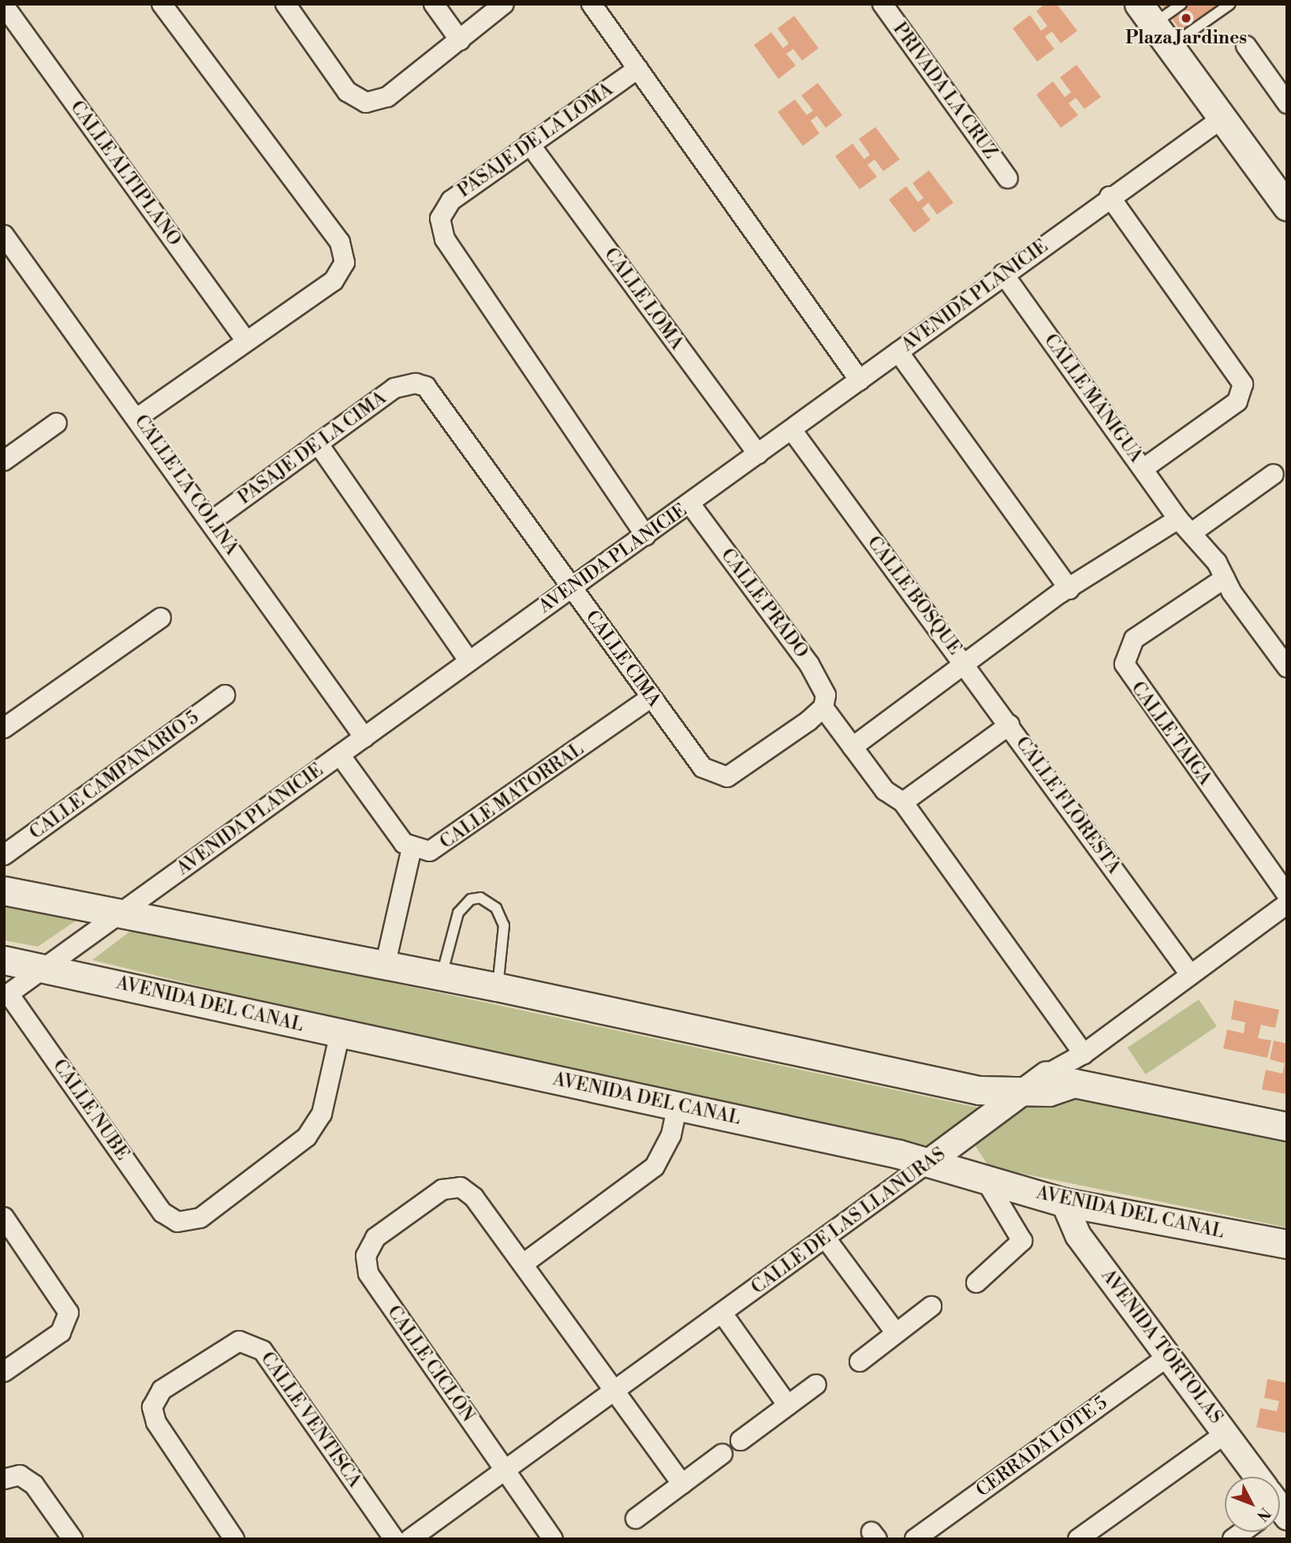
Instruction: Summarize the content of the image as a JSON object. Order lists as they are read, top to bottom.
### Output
{
  "streets": {
    "main road": ["AVENIDA DEL CANAL"],
    "street": [
      "PRIVADA LA CRUZ",
      "PASAJE DE LA LOMA",
      "CALLE ALTIPLANO",
      "AVENIDA PLANICIE",
      "CALLE LOMA",
      "CALLE MANIGUA",
      "PASAJE DE LA CIMA",
      "CALLE LA COLINA",
      "CALLE BOSQUE",
      "CALLE PRADO",
      "CALLE CIMA",
      "CALLE TAIGA",
      "CALLE CAMPANARIO 5",
      "CALLE MATORRAL",
      "CALLE FLORESTA",
      "CALLE NUBE",
      "CALLE DE LAS LLANURAS",
      "AVENIDA TÓRTOLAS",
      "CALLE CICLÓN",
      "CALLE VENTISCA",
      "CERRADA LOTE 5"
    ]
  },
  "crossings": [
    ["PASAJE DE LA LOMA", "AVENIDA PLANICIE"],
    ["PASAJE DE LA LOMA", "CALLE LOMA"],
    ["AVENIDA PLANICIE", "CALLE LOMA"],
    ["AVENIDA PLANICIE", "CALLE MANIGUA"],
    ["AVENIDA PLANICIE", "CALLE LA COLINA"],
    ["AVENIDA PLANICIE", "CALLE BOSQUE"],
    ["AVENIDA PLANICIE", "CALLE PRADO"],
    ["AVENIDA PLANICIE", "CALLE CIMA"],
    ["AVENIDA PLANICIE", "AVENIDA DEL CANAL"],
    ["AVENIDA PLANICIE", "CALLE NUBE"],
    ["PASAJE DE LA CIMA", "CALLE LA COLINA"],
    ["PASAJE DE LA CIMA", "CALLE CIMA"],
    ["CALLE PRADO", "CALLE CIMA"],
    ["CALLE CIMA", "CALLE MATORRAL"],
    ["CALLE FLORESTA", "CALLE DE LAS LLANURAS"],
    ["AVENIDA DEL CANAL", "CALLE NUBE"],
    ["AVENIDA DEL CANAL", "CALLE DE LAS LLANURAS"],
    ["AVENIDA DEL CANAL", "AVENIDA TÓRTOLAS"],
    ["CALLE DE LAS LLANURAS", "CALLE CICLÓN"],
    ["AVENIDA TÓRTOLAS", "CERRADA LOTE 5"]
  ],
  "places": ["Plaza Jardines"],
  "north": "bottom right"
}
